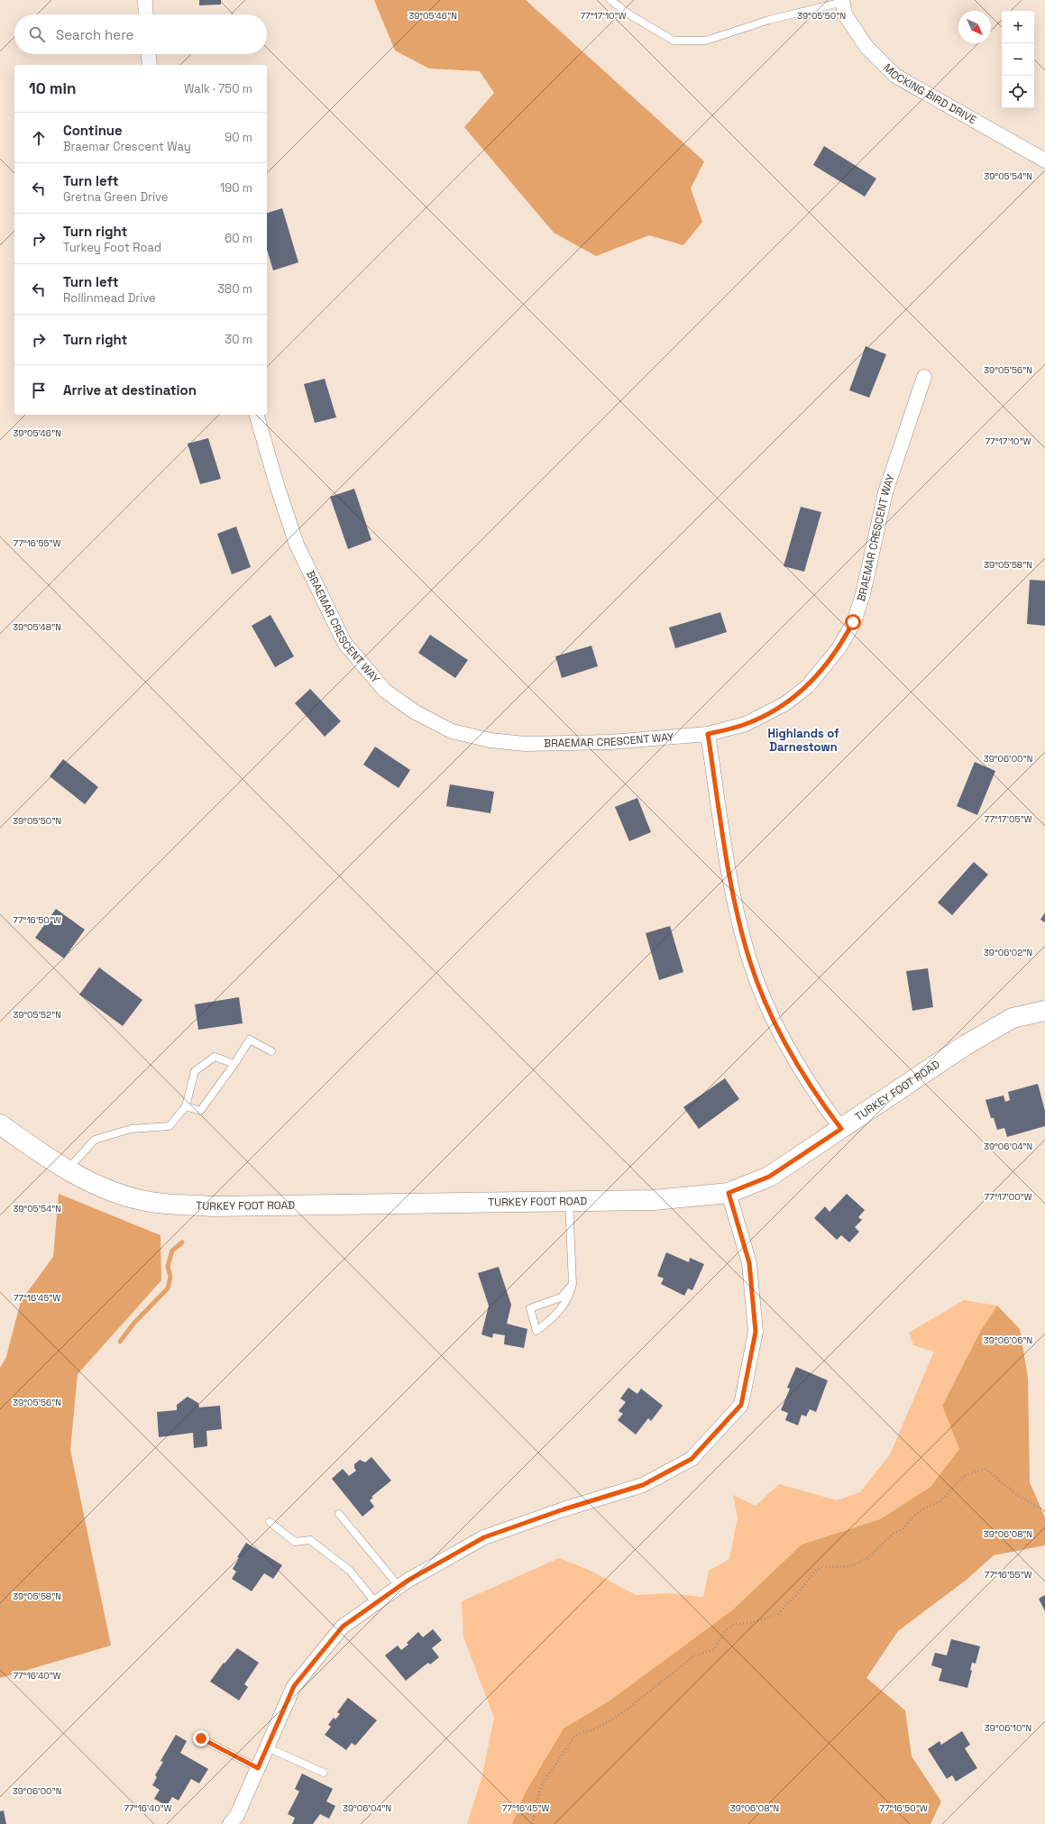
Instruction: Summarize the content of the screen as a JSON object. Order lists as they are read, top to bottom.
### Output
{
  "streets": {
    "street": ["MOCKING BIRD DRIVE", "BRAEMAR CRESCENT WAY", "TURKEY FOOT ROAD"]
  },
  "districts": ["Highlands of Darnestown"],
  "north": "bottom right",
  "page": {
    "map_buttons": ["+", "−"],
    "search": "Search here",
    "heading": ["10 min", "Walk · 750 m"],
    "list": [
      ["Continue", "Braemar Crescent Way", "90 m"],
      ["Turn left", "Gretna Green Drive", "190 m"],
      ["Turn right", "Turkey Foot Road", "60 m"],
      ["Turn left", "Rollinmead Drive", "380 m"],
      ["Turn right", "30 m"],
      "Arrive at destination"
    ]
  },
  "coordinates": [
    "39°05'46\"N",
    "77°17'10\"W",
    "39°05'50\"N",
    "39°05'54\"N",
    "39°05'56\"N",
    "77°16'55\"W",
    "39°05'58\"N",
    "39°05'48\"N",
    "39°06'00\"N",
    "77°17'05\"W",
    "77°16'50\"W",
    "39°06'02\"N",
    "39°05'52\"N",
    "39°06'04\"N",
    "77°17'00\"W",
    "77°16'45\"W",
    "39°06'06\"N",
    "39°06'08\"N",
    "77°16'40\"W",
    "39°06'10\"N"
  ]
}
